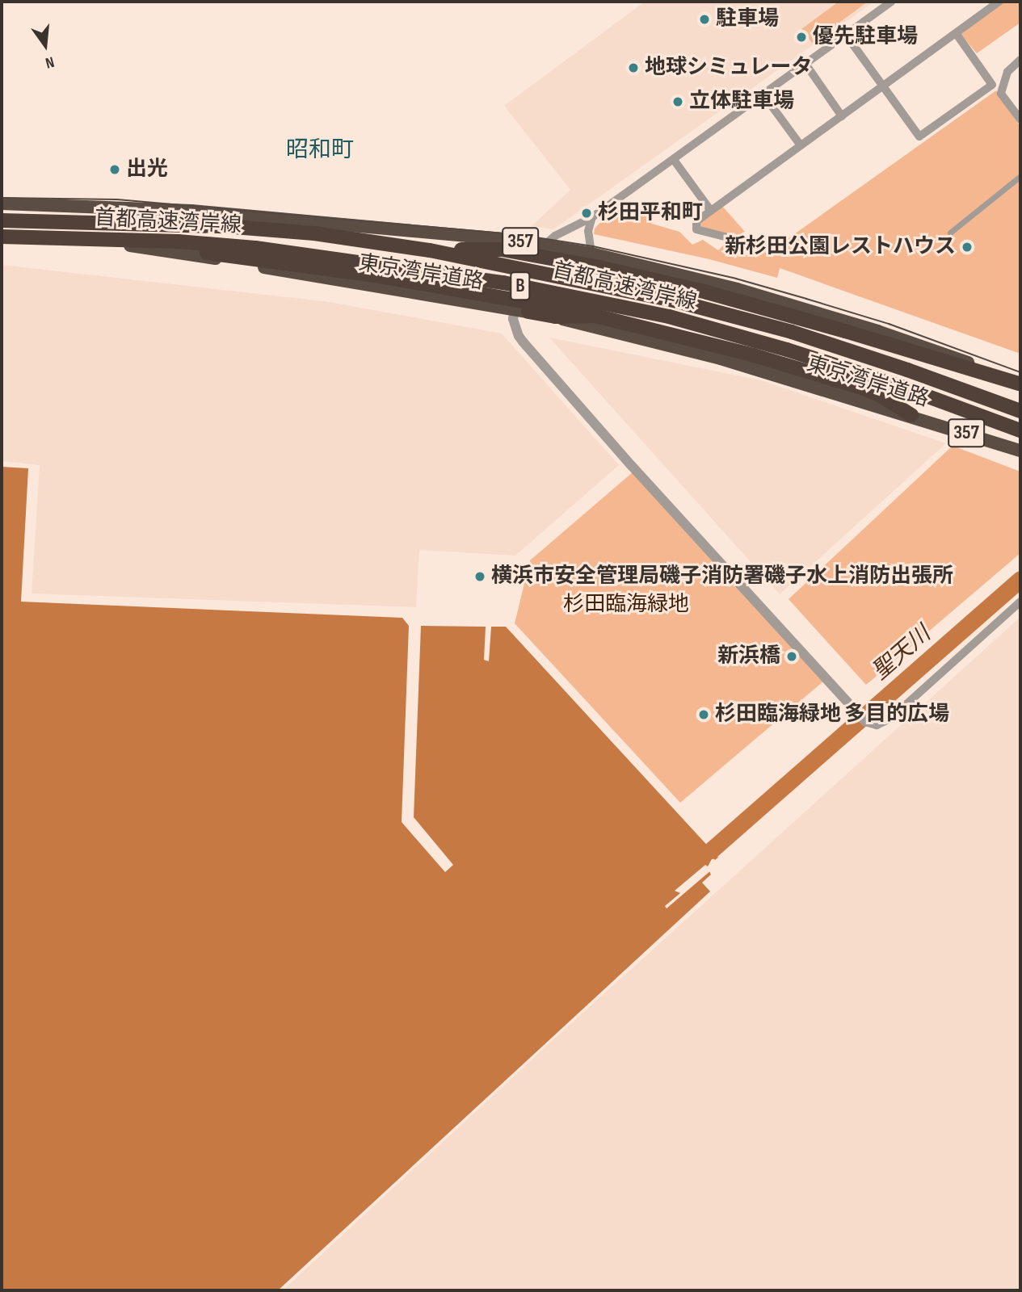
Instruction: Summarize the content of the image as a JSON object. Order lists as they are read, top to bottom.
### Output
{
  "streets": {
    "highway": [
      "首都高速湾岸線",
      "357",
      "東京湾岸道路",
      "B"
    ]
  },
  "crossings": [
    ["首都高速湾岸線", "357"],
    ["首都高速湾岸線", "東京湾岸道路"],
    ["首都高速湾岸線", "B"],
    ["357", "東京湾岸道路"],
    ["東京湾岸道路", "B"]
  ],
  "districts": ["昭和町"],
  "water": ["聖天川"],
  "parks": ["杉田臨海緑地"],
  "places": [
    "駐車場",
    "優先駐車場",
    "地球シミュレータ",
    "立体駐車場",
    "出光",
    "杉田平和町",
    "新杉田公園レストハウス",
    "横浜市安全管理局磯子消防署磯子水上消防出張所",
    "新浜橋",
    "杉田臨海緑地 多目的広場"
  ],
  "north": "bottom"
}
